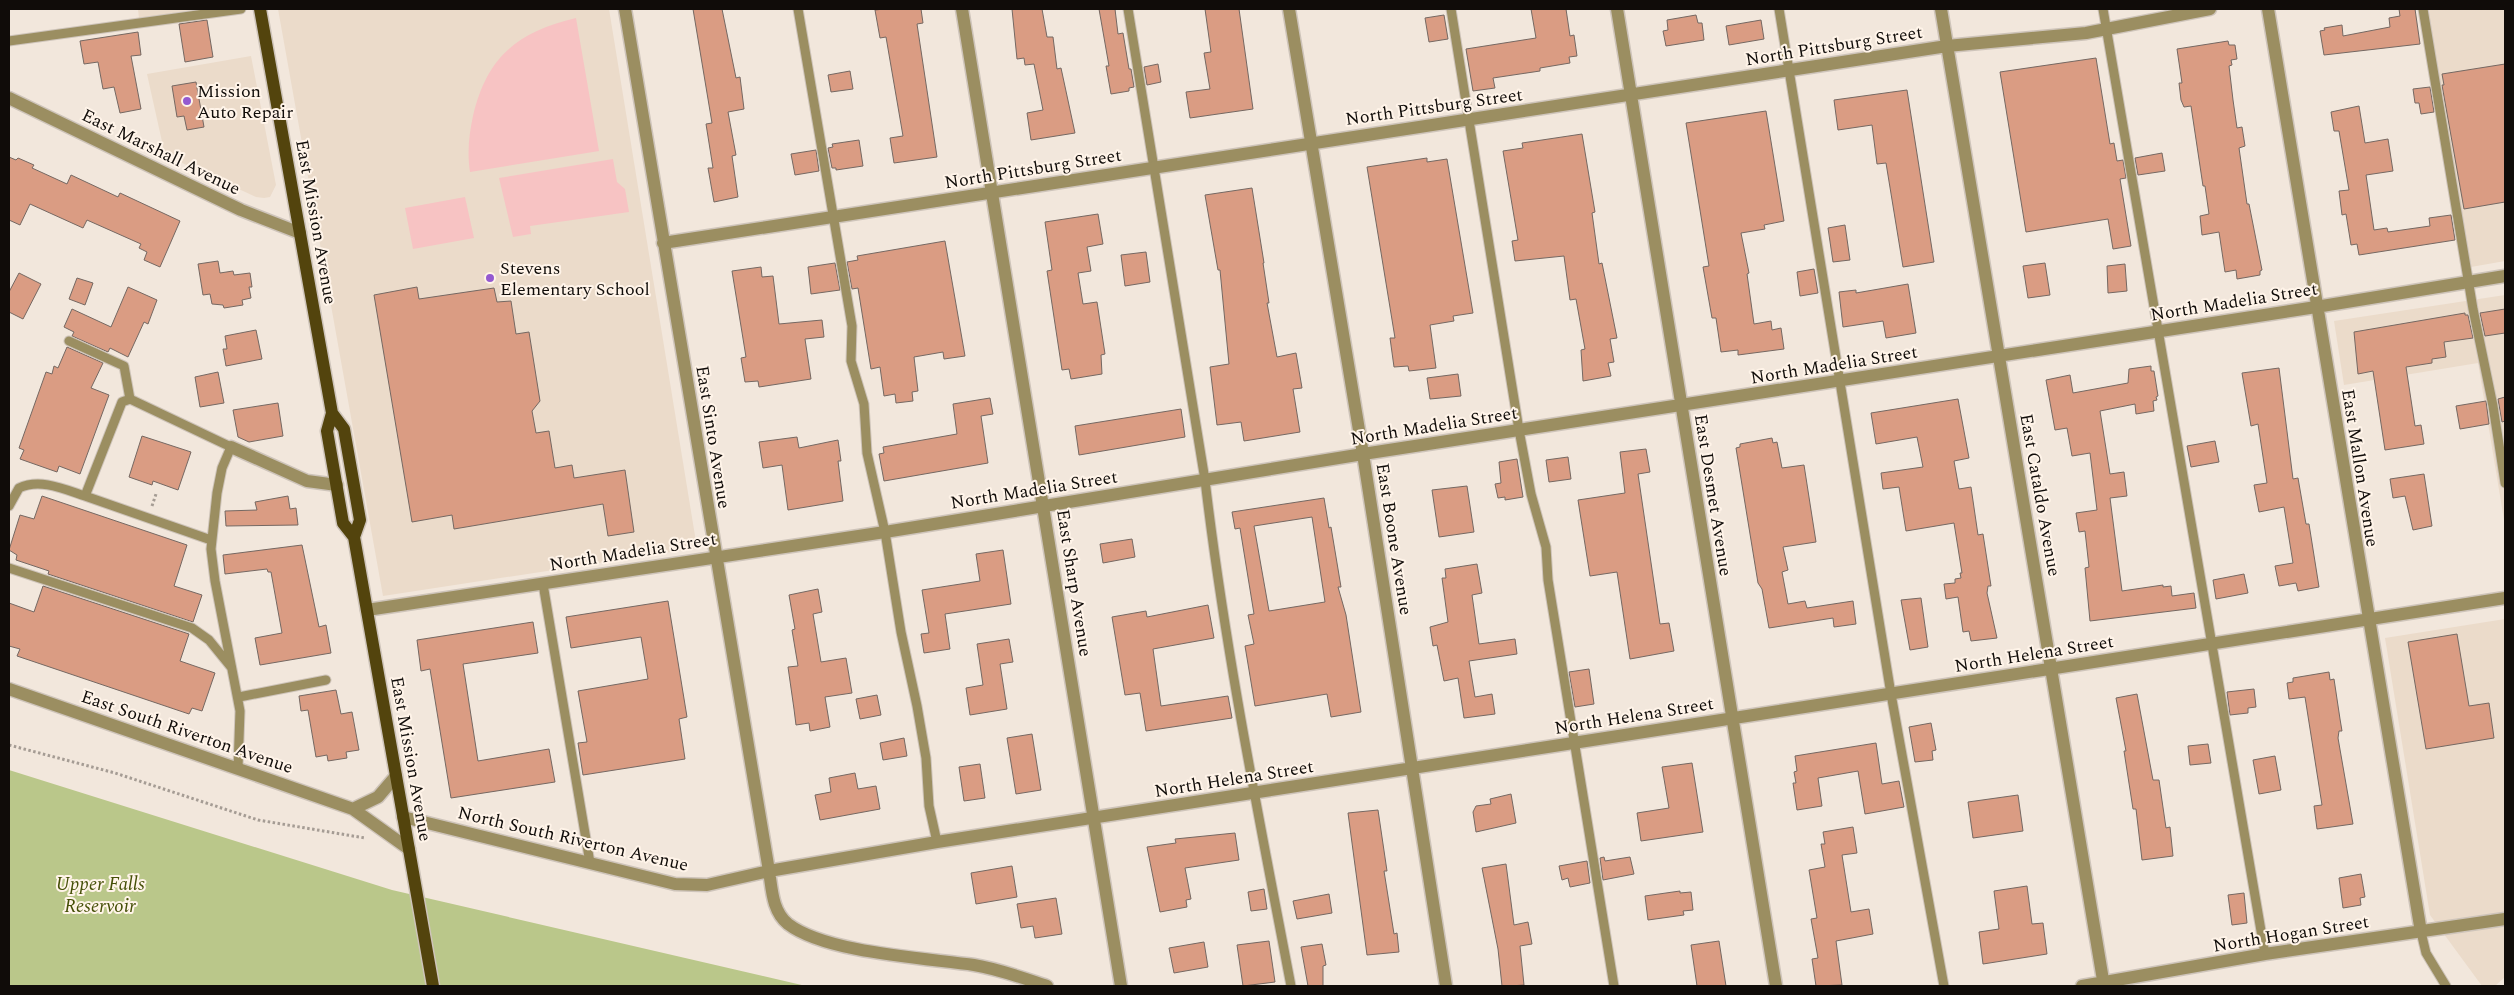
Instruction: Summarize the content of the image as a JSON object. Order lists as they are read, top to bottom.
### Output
{
  "streets": {
    "main road": ["East Mission Avenue"],
    "street": [
      "North Pittsburg Street",
      "East Marshall Avenue",
      "North Madelia Street",
      "East Sinto Avenue",
      "East Mallon Avenue",
      "East Desmet Avenue",
      "East Cataldo Avenue",
      "East Boone Avenue",
      "East Sharp Avenue",
      "North Helena Street",
      "East South Riverton Avenue",
      "North South Riverton Avenue",
      "North Hogan Street"
    ]
  },
  "crossings": [
    ["North Pittsburg Street", "East Sinto Avenue"],
    ["North Pittsburg Street", "East Desmet Avenue"],
    ["North Pittsburg Street", "East Cataldo Avenue"],
    ["North Pittsburg Street", "East Boone Avenue"],
    ["North Pittsburg Street", "East Sharp Avenue"],
    ["East Marshall Avenue", "East Mission Avenue"],
    ["East Mission Avenue", "North Madelia Street"],
    ["East Mission Avenue", "East South Riverton Avenue"],
    ["East Mission Avenue", "North South Riverton Avenue"],
    ["North Madelia Street", "East Sinto Avenue"],
    ["North Madelia Street", "East Mallon Avenue"],
    ["North Madelia Street", "East Desmet Avenue"],
    ["North Madelia Street", "East Cataldo Avenue"],
    ["North Madelia Street", "East Boone Avenue"],
    ["North Madelia Street", "East Sharp Avenue"],
    ["East Sinto Avenue", "North Helena Street"],
    ["East Sinto Avenue", "North South Riverton Avenue"],
    ["East Mallon Avenue", "North Helena Street"],
    ["East Mallon Avenue", "North Hogan Street"],
    ["East Desmet Avenue", "North Helena Street"],
    ["East Cataldo Avenue", "North Helena Street"],
    ["East Cataldo Avenue", "North Hogan Street"],
    ["East Boone Avenue", "North Helena Street"],
    ["East Sharp Avenue", "North Helena Street"],
    ["North Helena Street", "North South Riverton Avenue"]
  ],
  "water": ["Upper Falls Reservoir"],
  "places": ["Mission Auto Repair", "Stevens Elementary School"]
}
